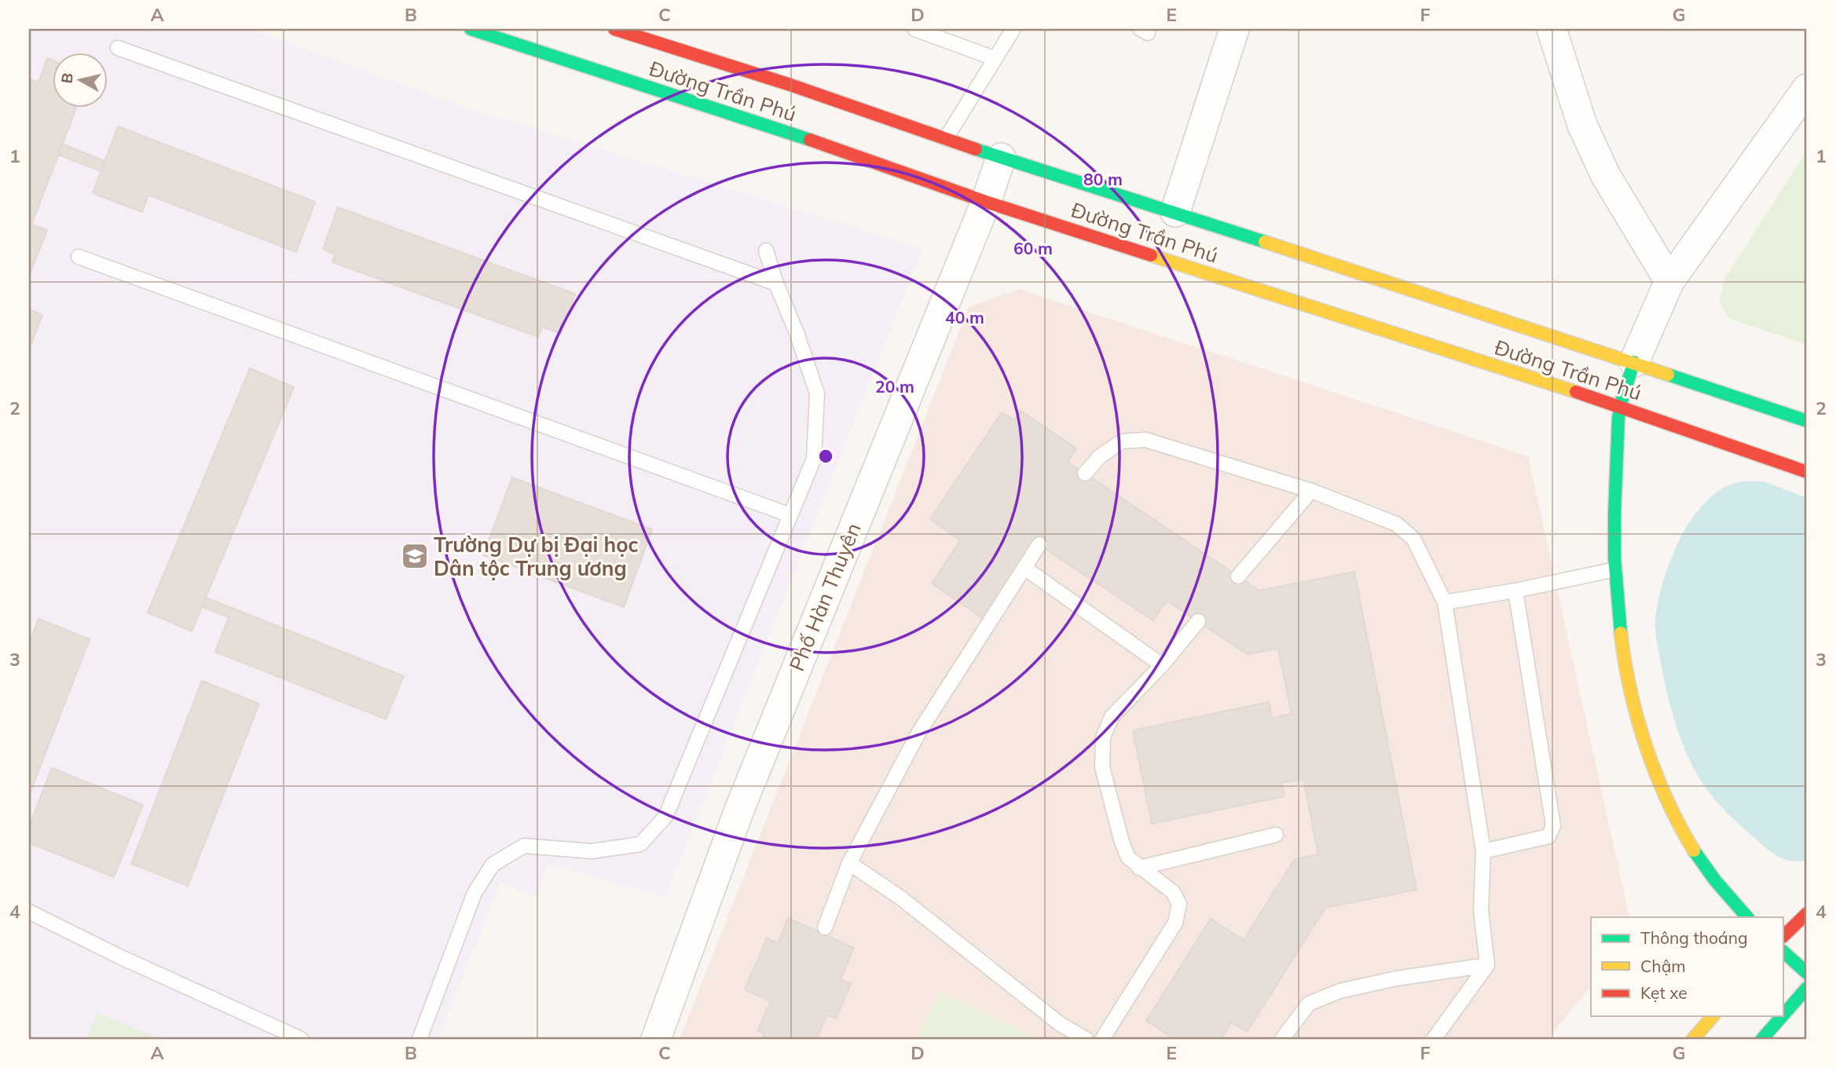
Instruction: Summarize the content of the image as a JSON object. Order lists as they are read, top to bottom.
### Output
{
  "streets": {
    "main road": ["Đường Trần Phú"],
    "street": ["Phố Hàn Thuyên"]
  },
  "crossings": [
    ["Đường Trần Phú", "Phố Hàn Thuyên"]
  ],
  "places": {
    "school or university": ["Trường Dự bị Đại học Dân tộc Trung ương"]
  },
  "legend": ["Thông thoáng", "Chậm", "Kẹt xe"],
  "north": "left",
  "grid": {
    "columns": [
      "A",
      "B",
      "C",
      "D",
      "E",
      "F",
      "G"
    ],
    "rows": [
      "1",
      "2",
      "3",
      "4"
    ]
  },
  "rings": [
    "80 m",
    "60 m",
    "40 m",
    "20 m"
  ]
}
